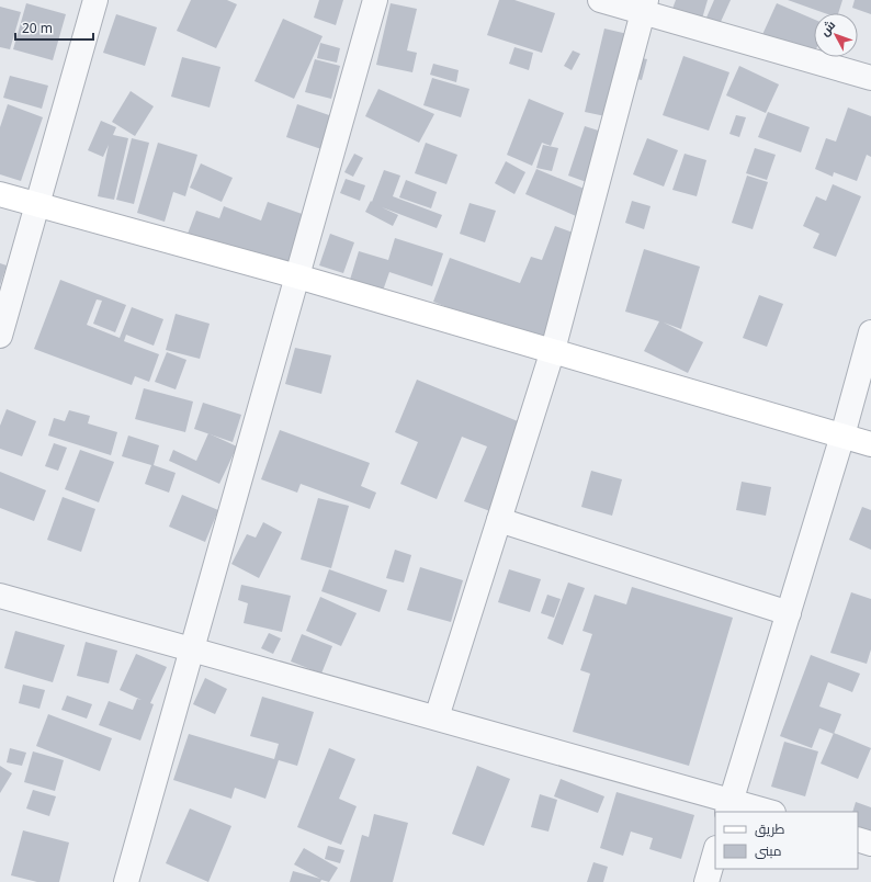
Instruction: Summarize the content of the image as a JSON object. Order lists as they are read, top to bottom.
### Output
{
  "legend": ["طريق", "مبنى"],
  "scale_bar": "20 m",
  "north": "top left"
}
